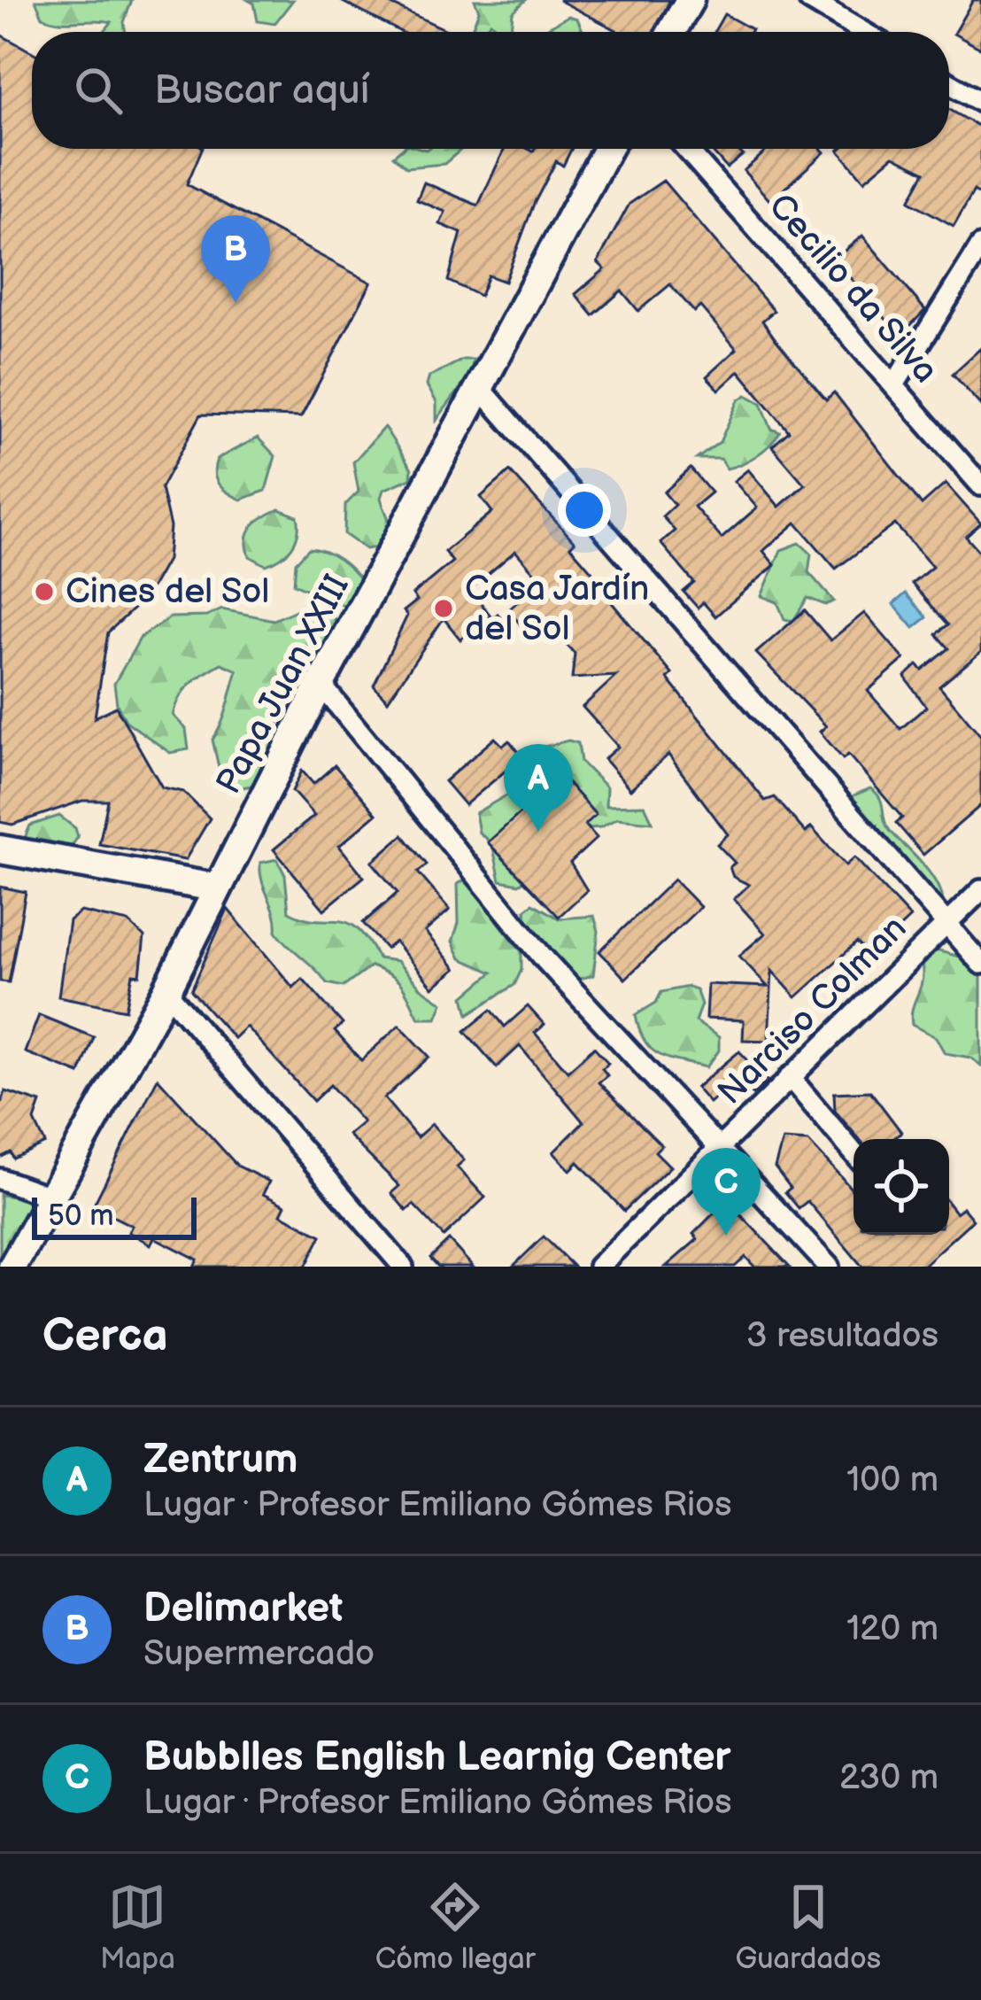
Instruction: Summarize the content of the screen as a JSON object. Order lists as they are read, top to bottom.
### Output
{
  "streets": {
    "street": ["Cecilio da Silva", "Papa Juan XXIII", "Narciso Colman"]
  },
  "places": ["Cines del Sol", "Casa Jardín del Sol"],
  "scale_bar": "50 m",
  "page": {
    "search": "Buscar aquí",
    "pins": ["B", "A", "C"],
    "scale": "50 m",
    "heading": ["Cerca", "3 resultados"],
    "list": [
      {
        "mark": "A",
        "name": "Zentrum",
        "note": "Lugar · Profesor Emiliano Gómes Rios",
        "value": "100 m"
      },
      {
        "mark": "B",
        "name": "Delimarket",
        "note": "Supermercado",
        "value": "120 m"
      },
      {
        "mark": "C",
        "name": "Bubblles English Learnig Center",
        "note": "Lugar · Profesor Emiliano Gómes Rios",
        "value": "230 m"
      }
    ],
    "nav": ["Mapa", "Cómo llegar", "Guardados"]
  }
}
